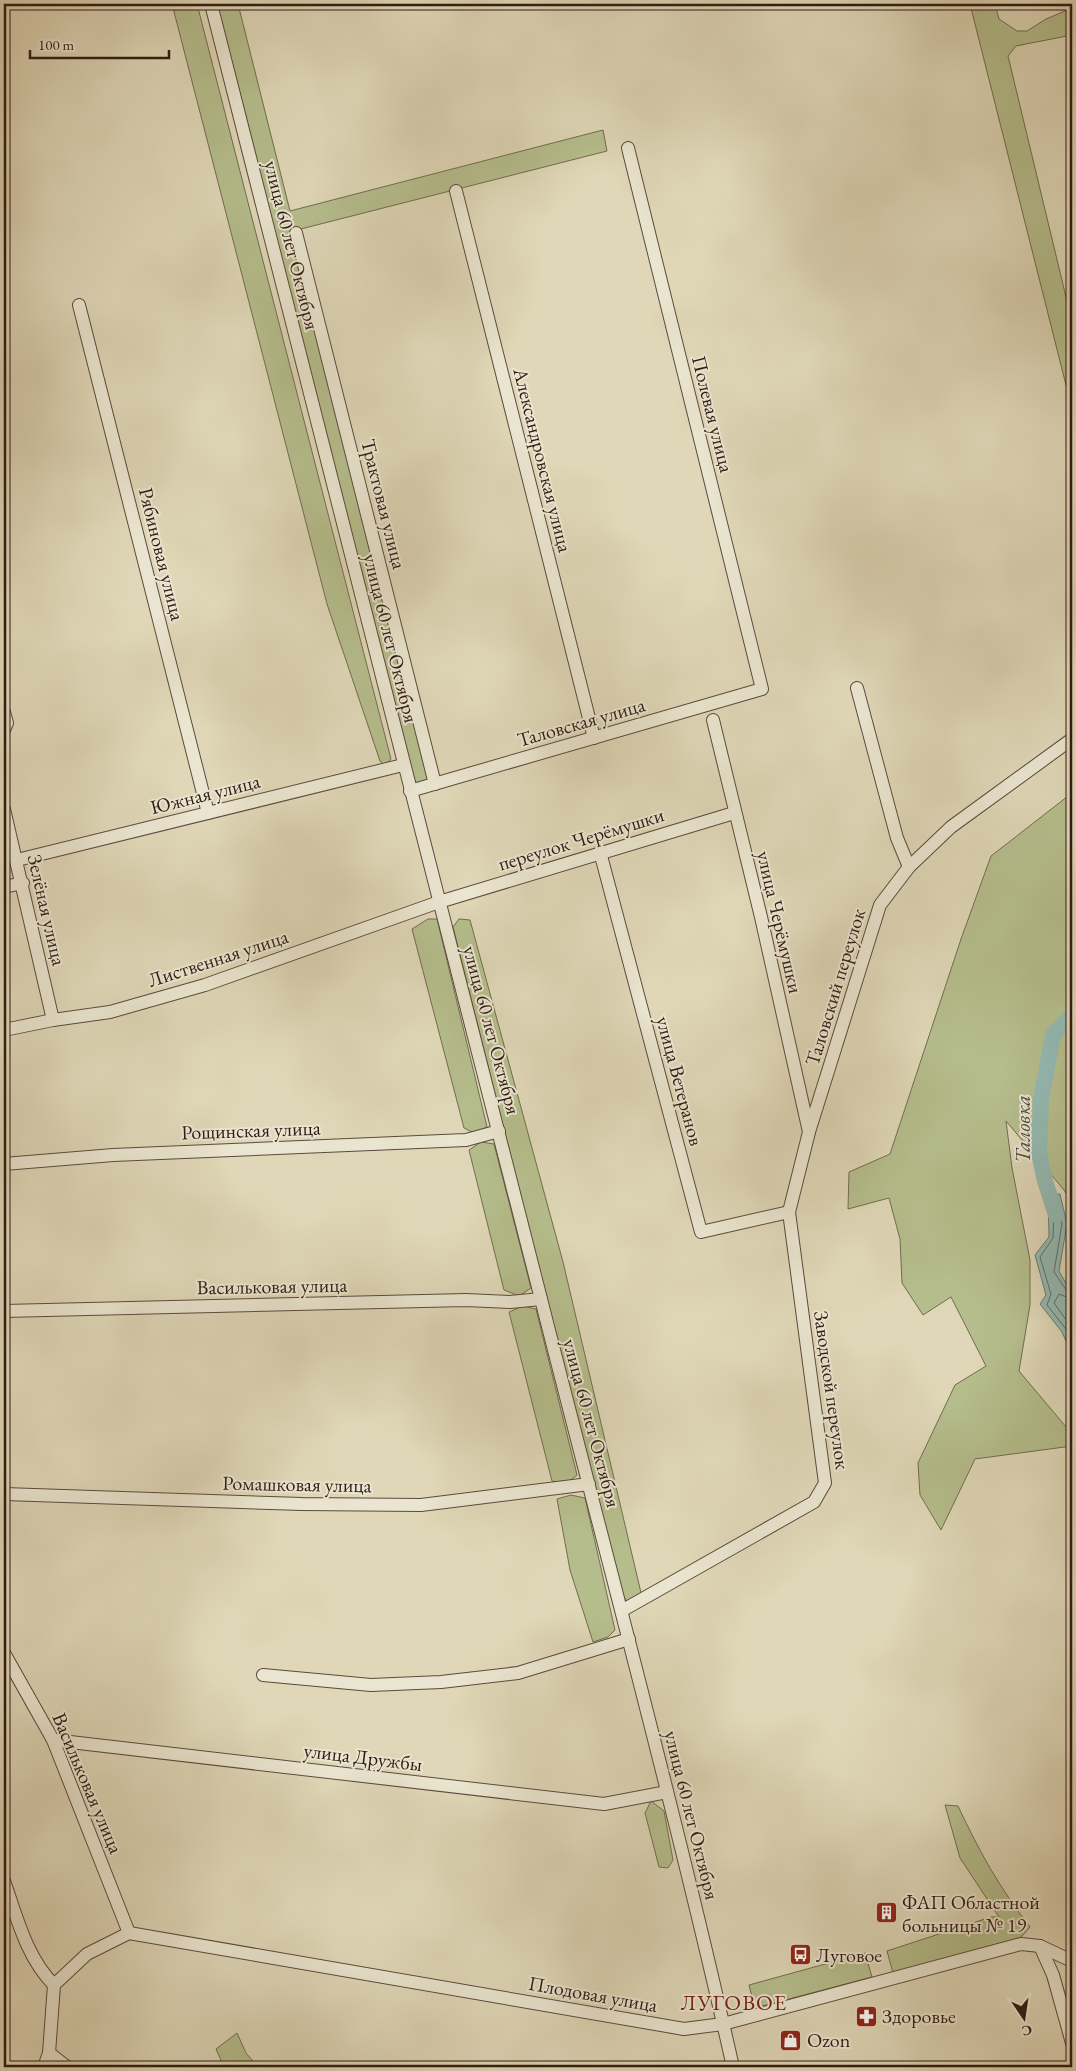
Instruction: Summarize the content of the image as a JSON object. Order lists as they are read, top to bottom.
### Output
{
  "streets": {
    "street": [
      "улица 60 лет Октября",
      "Полевая улица",
      "Александровская улица",
      "Трактовая улица",
      "Рябиновая улица",
      "Таловская улица",
      "Южная улица",
      "переулок Черёмушки",
      "Зелёная улица",
      "улица Черёмушки",
      "Лиственная улица",
      "Таловский переулок",
      "улица Ветеранов",
      "Рощинская улица",
      "Васильковая улица",
      "Заводской переулок",
      "Ромашковая улица",
      "улица Дружбы",
      "Плодовая улица"
    ]
  },
  "crossings": [
    ["улица 60 лет Октября", "Таловская улица"],
    ["улица 60 лет Октября", "Южная улица"],
    ["улица 60 лет Октября", "переулок Черёмушки"],
    ["улица 60 лет Октября", "Лиственная улица"],
    ["улица 60 лет Октября", "Рощинская улица"],
    ["улица 60 лет Октября", "Васильковая улица"],
    ["улица 60 лет Октября", "Заводской переулок"],
    ["улица 60 лет Октября", "Ромашковая улица"],
    ["улица 60 лет Октября", "улица Дружбы"],
    ["улица 60 лет Октября", "Плодовая улица"],
    ["Полевая улица", "Таловская улица"],
    ["Александровская улица", "Таловская улица"],
    ["Трактовая улица", "Таловская улица"],
    ["Рябиновая улица", "Южная улица"],
    ["Южная улица", "Зелёная улица"],
    ["переулок Черёмушки", "улица Черёмушки"],
    ["переулок Черёмушки", "Лиственная улица"],
    ["переулок Черёмушки", "улица Ветеранов"],
    ["Зелёная улица", "Лиственная улица"],
    ["улица Черёмушки", "Таловский переулок"],
    ["Таловский переулок", "улица Ветеранов"],
    ["Таловский переулок", "Заводской переулок"],
    ["улица Ветеранов", "Заводской переулок"],
    ["Васильковая улица", "улица Дружбы"],
    ["Васильковая улица", "Плодовая улица"]
  ],
  "districts": ["ЛУГОВОЕ"],
  "water": ["Таловка"],
  "places": {
    "building": ["ФАП Областной больницы № 19"],
    "bus stop": ["Луговое"],
    "pharmacy": ["Здоровье"],
    "shop": ["Ozon"]
  },
  "scale_bar": "100 m",
  "north": "bottom"
}
